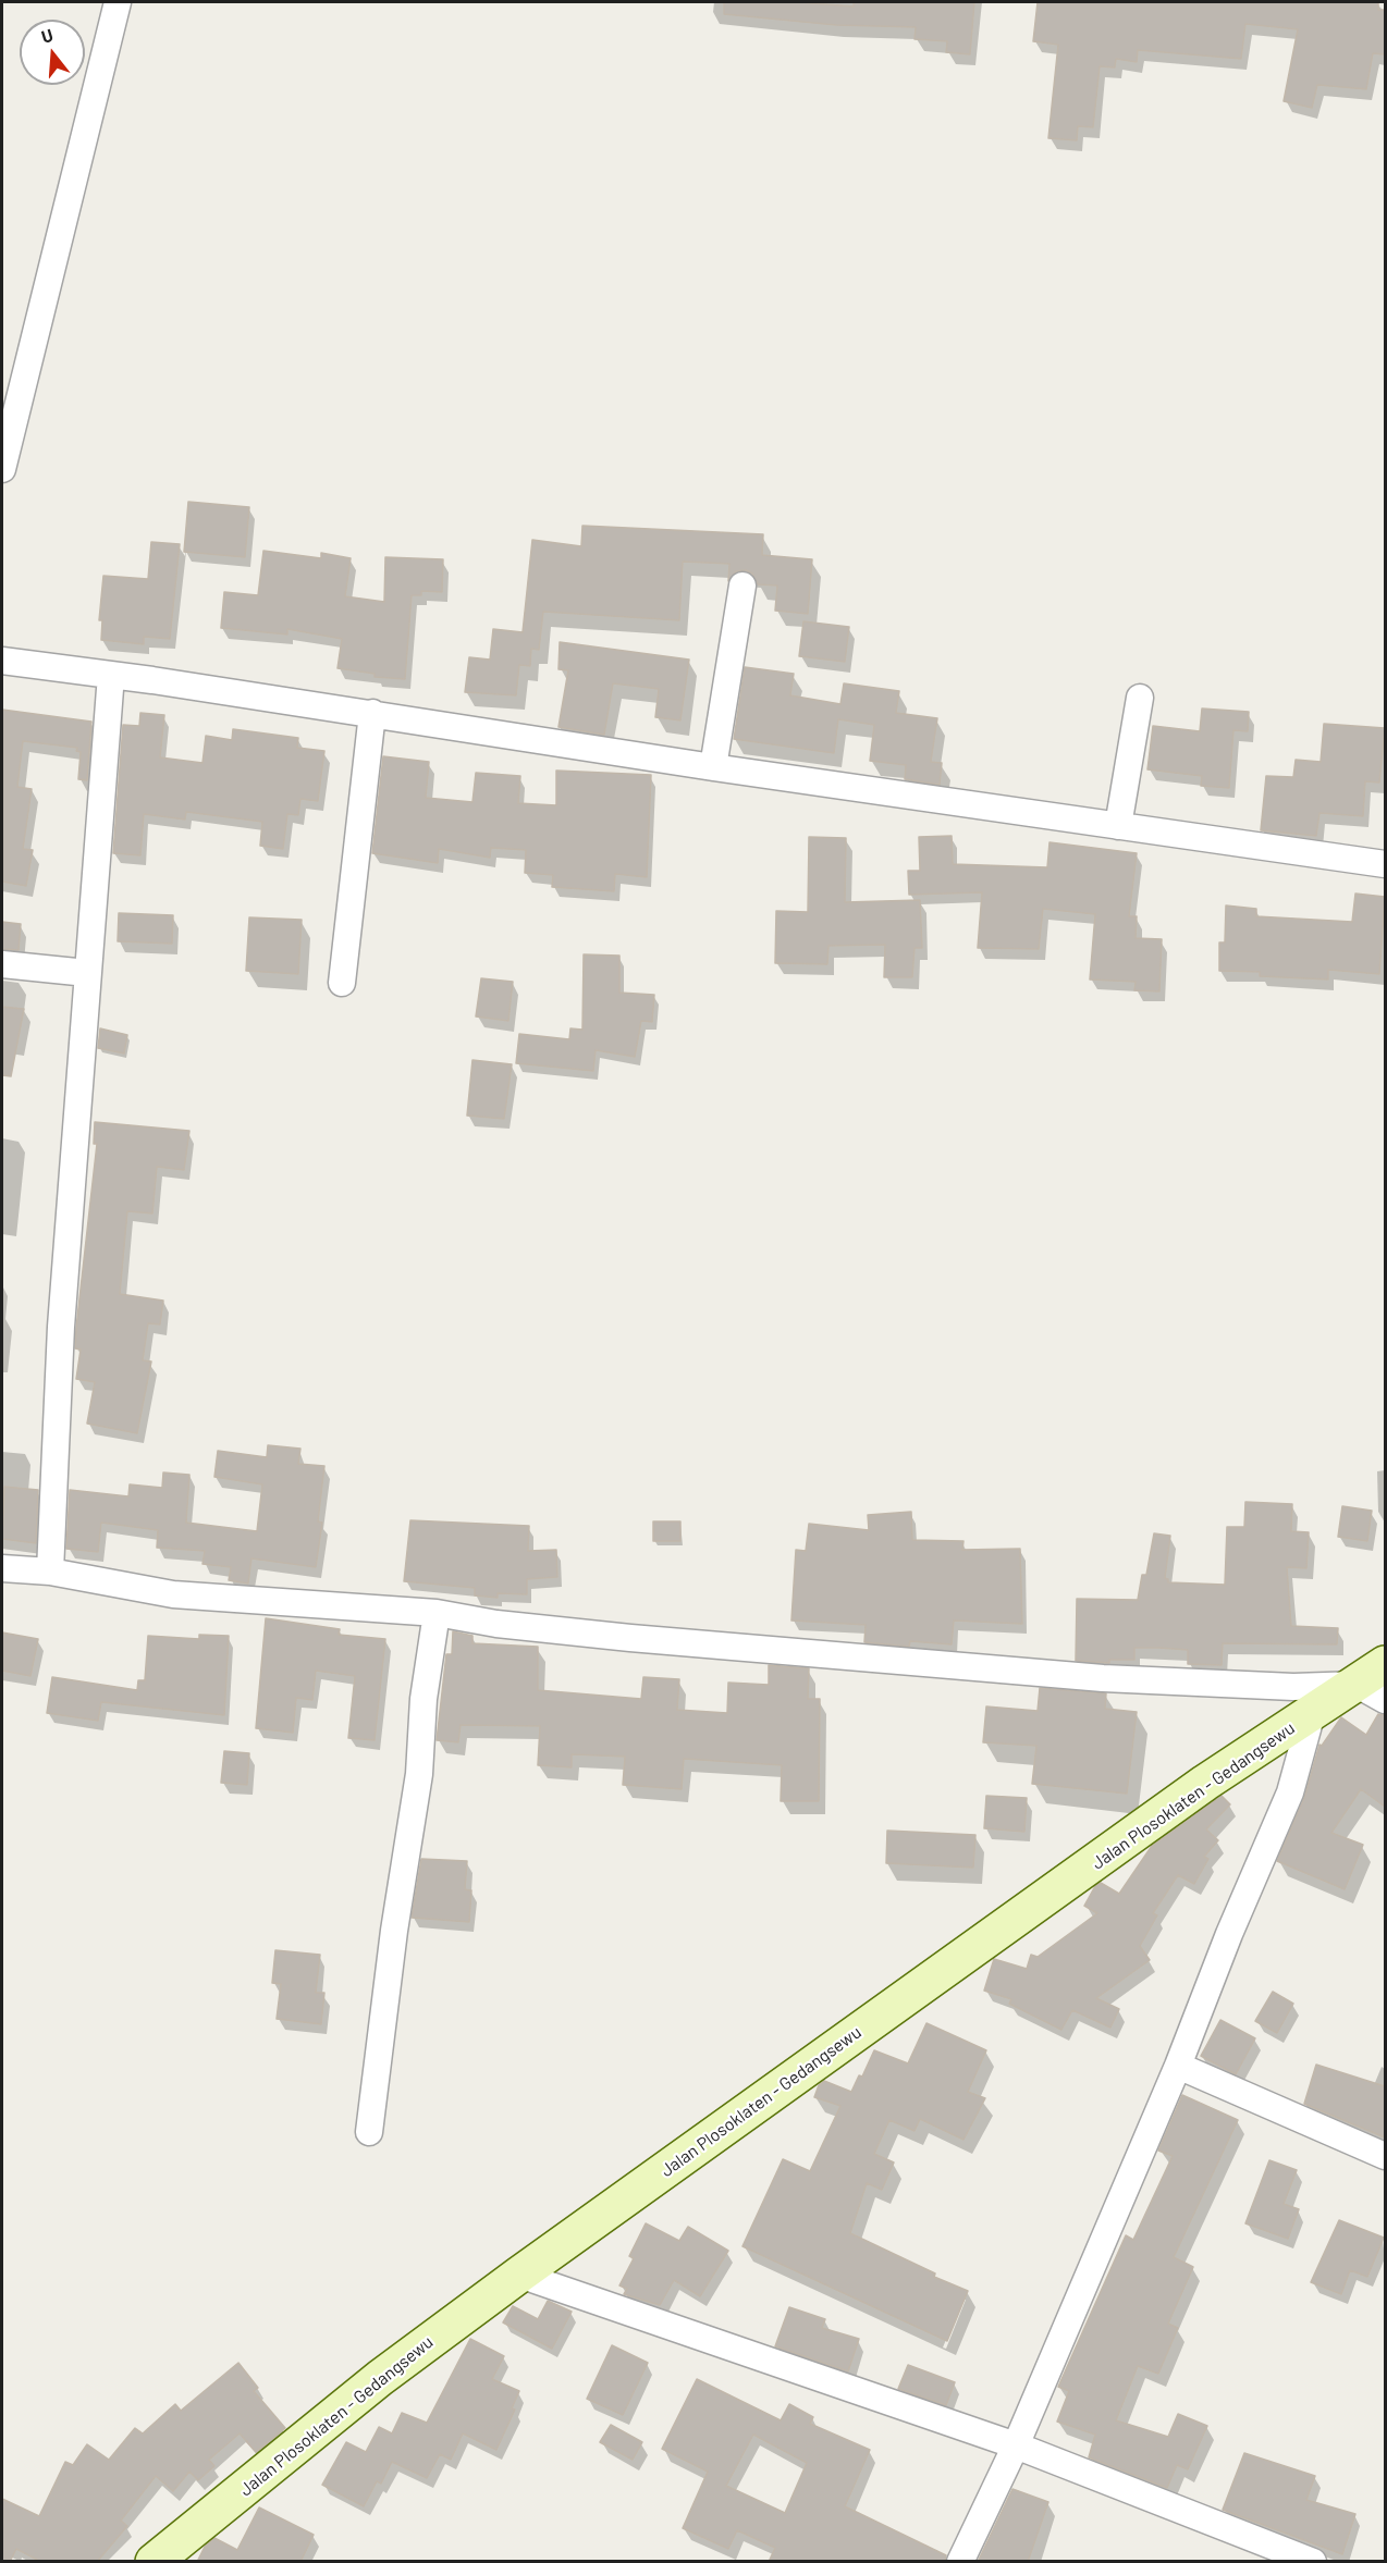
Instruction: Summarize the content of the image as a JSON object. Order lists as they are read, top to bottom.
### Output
{
  "streets": {
    "main road": ["Jalan Plosoklaten - Gedangsewu"]
  },
  "north": "top"
}
